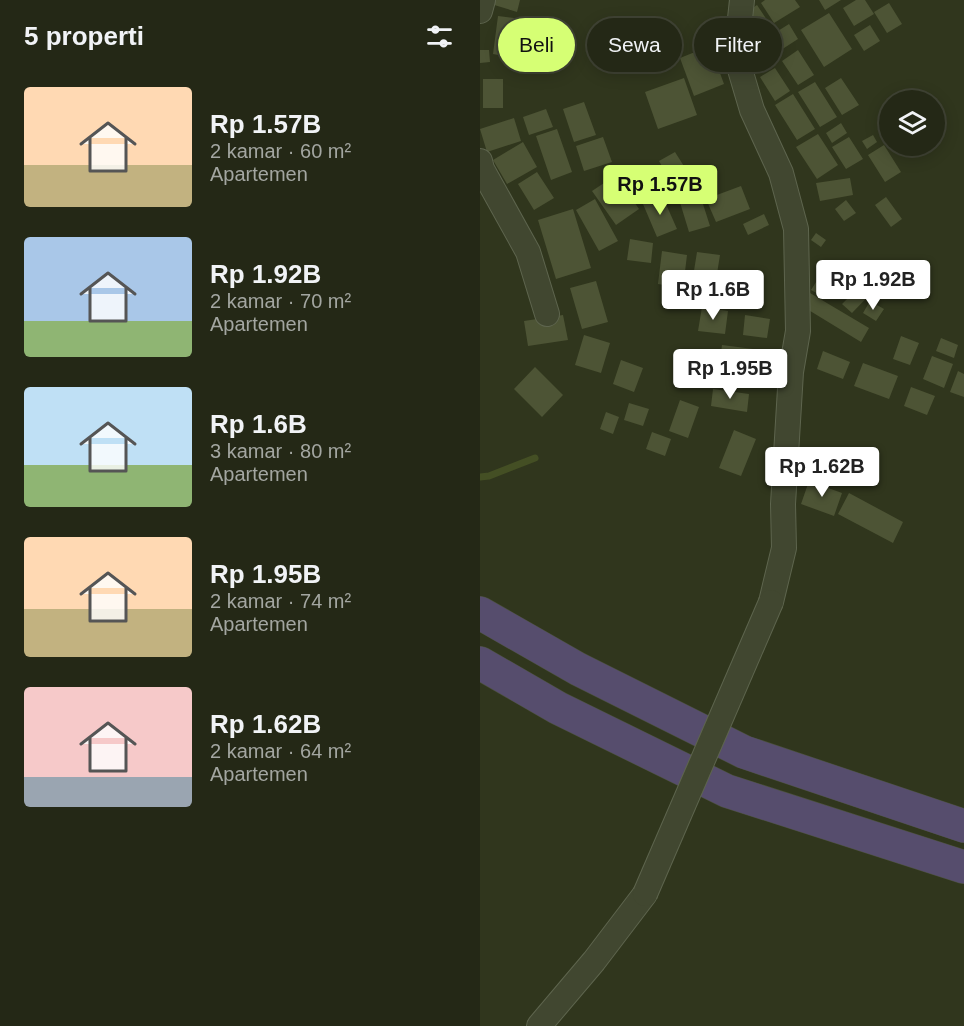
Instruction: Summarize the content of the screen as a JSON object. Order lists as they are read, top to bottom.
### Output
{
  "page": {
    "heading": "5 properti",
    "chip": ["Beli", "Sewa", "Filter"],
    "list": [
      {
        "name": "Rp 1.57B",
        "note": "2 kamar · 60 m² · Apartemen"
      },
      {
        "name": "Rp 1.92B",
        "note": "2 kamar · 70 m² · Apartemen"
      },
      {
        "name": "Rp 1.6B",
        "note": "3 kamar · 80 m² · Apartemen"
      },
      {
        "name": "Rp 1.95B",
        "note": "2 kamar · 74 m² · Apartemen"
      },
      {
        "name": "Rp 1.62B",
        "note": "2 kamar · 64 m² · Apartemen"
      }
    ],
    "price": [
      "Rp 1.57B",
      "Rp 1.92B",
      "Rp 1.6B",
      "Rp 1.95B",
      "Rp 1.62B"
    ]
  }
}
